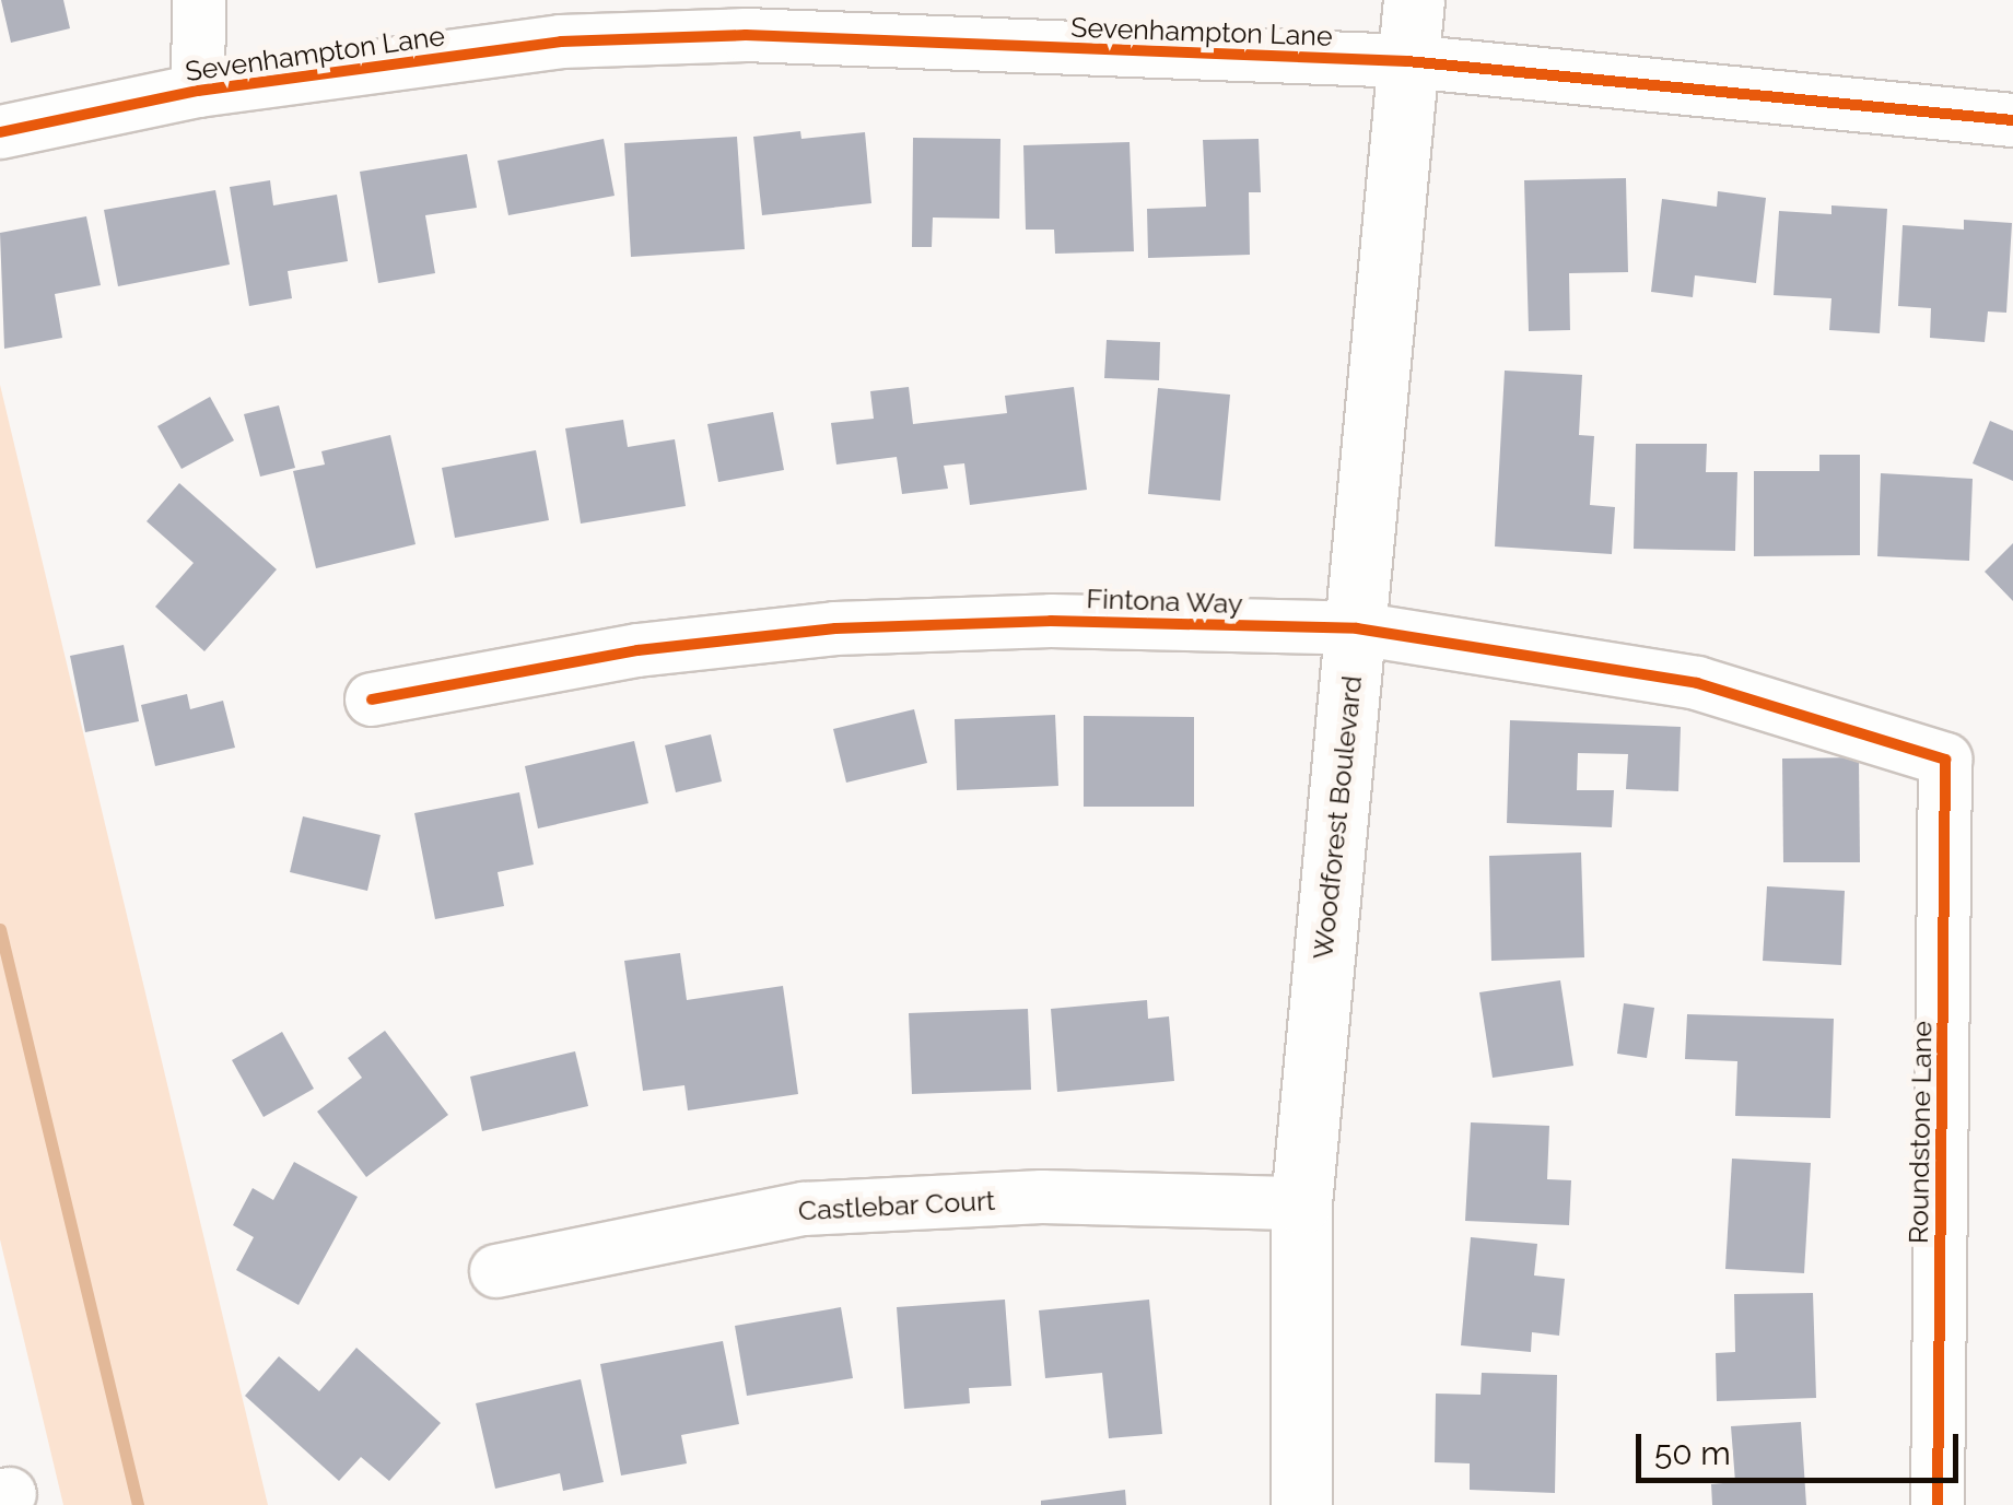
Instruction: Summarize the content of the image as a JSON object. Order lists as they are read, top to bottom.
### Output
{
  "streets": {
    "main road": ["Woodforest Boulevard"],
    "street": [
      "Sevenhampton Lane",
      "Fintona Way",
      "Roundstone Lane",
      "Castlebar Court"
    ]
  },
  "crossings": [
    ["Sevenhampton Lane", "Woodforest Boulevard"],
    ["Fintona Way", "Woodforest Boulevard"],
    ["Fintona Way", "Roundstone Lane"],
    ["Woodforest Boulevard", "Castlebar Court"]
  ],
  "scale_bar": "50 m"
}
